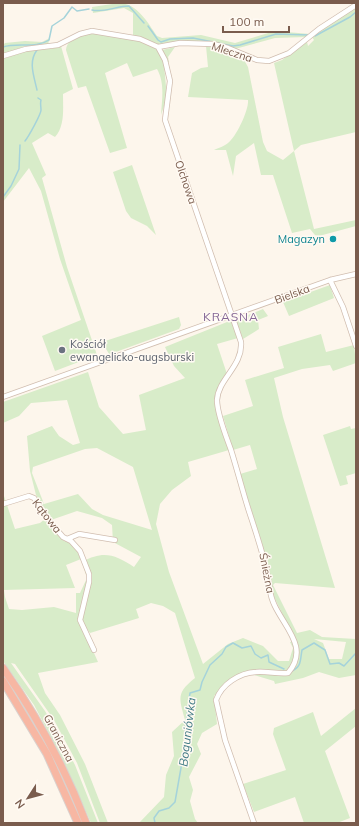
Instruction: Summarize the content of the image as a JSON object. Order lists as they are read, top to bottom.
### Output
{
  "streets": {
    "highway": ["Graniczna"],
    "street": [
      "Mleczna",
      "Olchowa",
      "Bielska",
      "Kątowa",
      "Śnieżna"
    ]
  },
  "crossings": [
    ["Mleczna", "Olchowa"],
    ["Olchowa", "Bielska"],
    ["Olchowa", "Śnieżna"],
    ["Bielska", "Śnieżna"]
  ],
  "districts": ["KRASNA"],
  "water": ["Boguniówka"],
  "places": ["Magazyn", "Kościół ewangelicko-augsburski"],
  "scale_bar": "100 m",
  "north": "bottom left"
}
